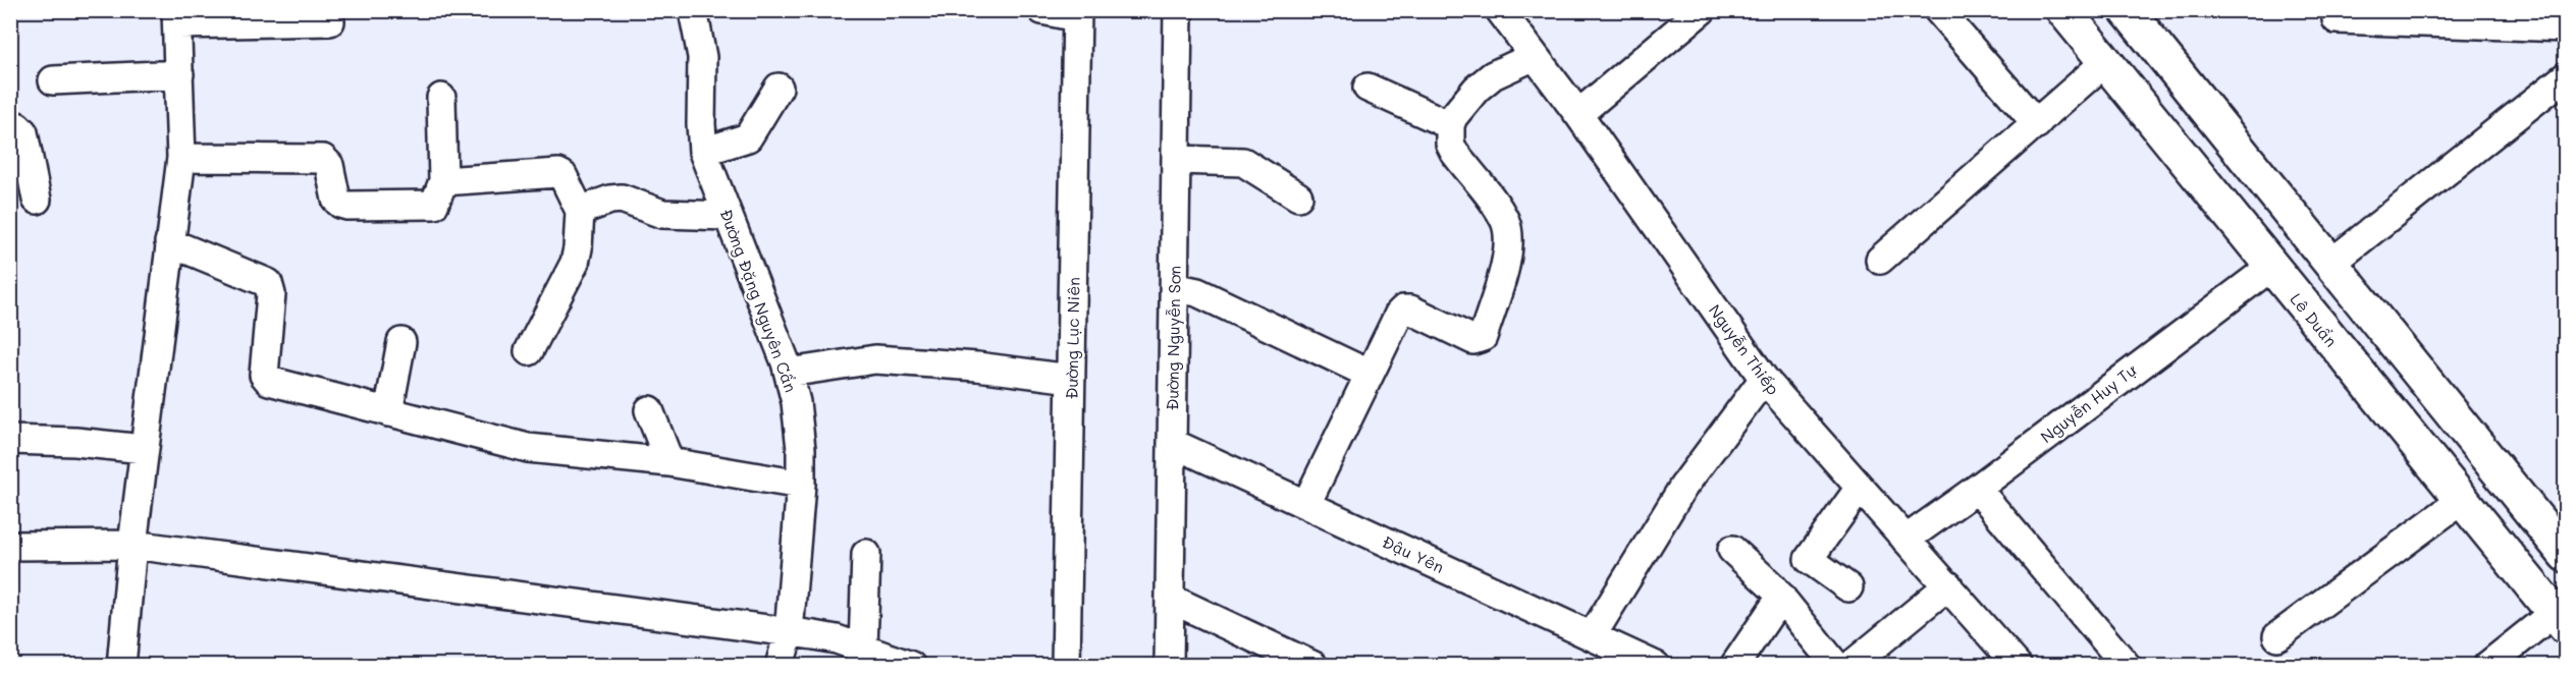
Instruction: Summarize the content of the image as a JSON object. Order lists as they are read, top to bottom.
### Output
{
  "streets": {
    "main road": ["Lê Duẩn"],
    "street": [
      "Đường Đặng Nguyên Cẩn",
      "Đường Lục Niên",
      "Đường Nguyễn Sơn",
      "Nguyễn Thiếp",
      "Nguyễn Huy Tự",
      "Đậu Yên"
    ]
  },
  "crossings": [
    ["Lê Duẩn", "Nguyễn Huy Tự"],
    ["Đường Nguyễn Sơn", "Đậu Yên"],
    ["Nguyễn Thiếp", "Nguyễn Huy Tự"]
  ]
}
